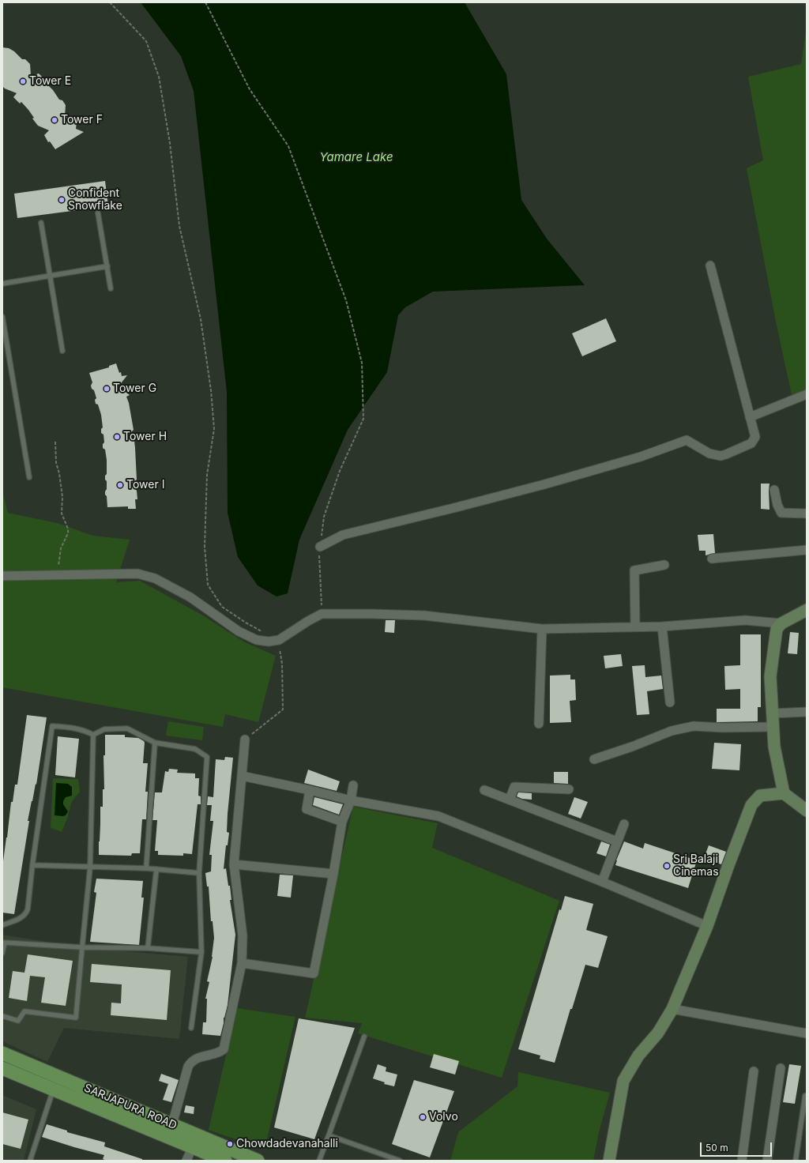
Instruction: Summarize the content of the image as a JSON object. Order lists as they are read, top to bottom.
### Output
{
  "streets": {
    "main road": ["SARJAPURA ROAD"]
  },
  "water": ["Yamare Lake"],
  "places": [
    "Tower E",
    "Tower F",
    "Confident Snowflake",
    "Tower G",
    "Tower H",
    "Tower I",
    "Sri Balaji Cinemas",
    "Volvo",
    "Chowdadevanahalli"
  ],
  "scale_bar": "50 m"
}
